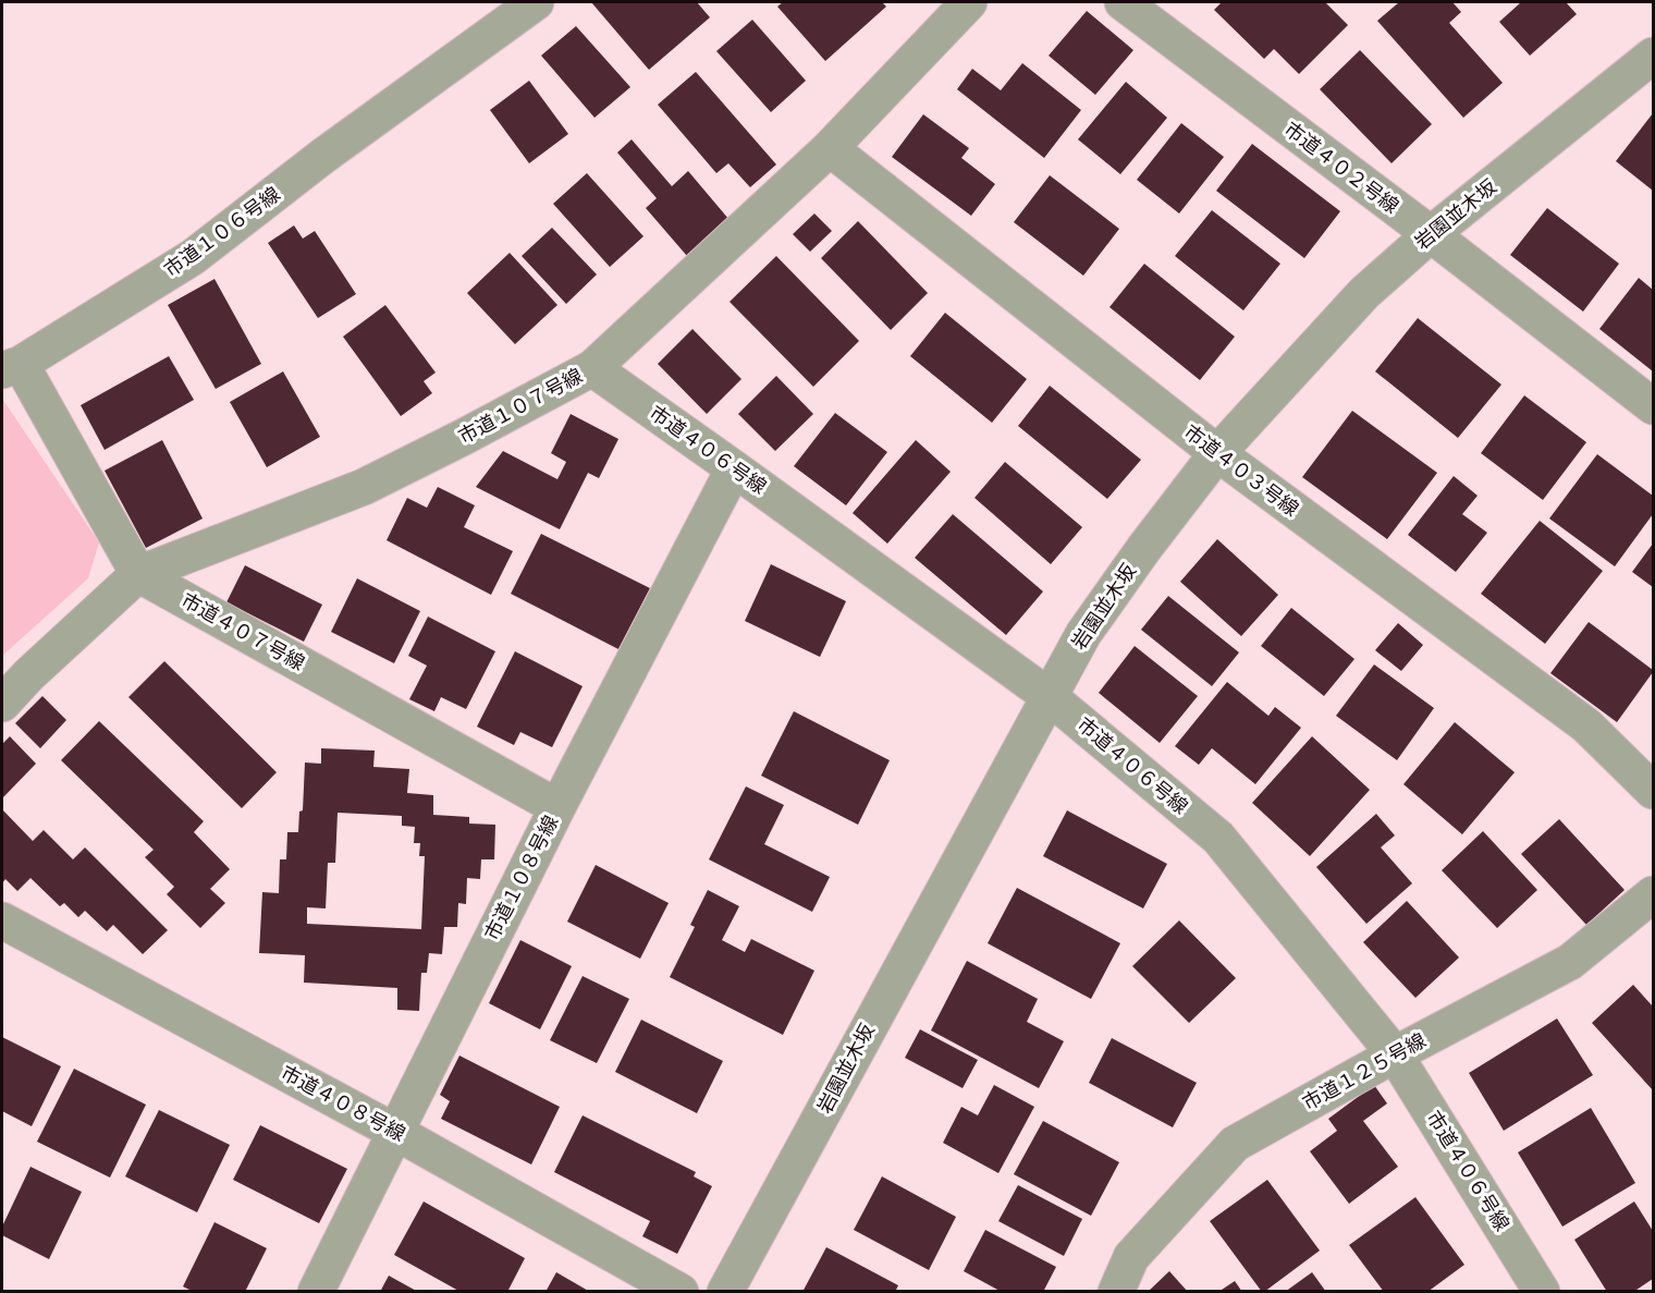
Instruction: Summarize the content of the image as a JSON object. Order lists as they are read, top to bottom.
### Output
{
  "streets": {
    "street": [
      "市道４０２号線",
      "岩園並木坂",
      "市道１０６号線",
      "市道１０７号線",
      "市道４０６号線",
      "市道４０３号線",
      "市道４０７号線",
      "市道１０８号線",
      "市道１２５号線",
      "市道４０８号線"
    ]
  },
  "crossings": [
    ["市道４０２号線", "岩園並木坂"],
    ["岩園並木坂", "市道４０６号線"],
    ["岩園並木坂", "市道４０３号線"],
    ["市道１０７号線", "市道４０６号線"],
    ["市道１０７号線", "市道４０３号線"],
    ["市道１０７号線", "市道４０７号線"],
    ["市道４０６号線", "市道１０８号線"],
    ["市道４０６号線", "市道１２５号線"],
    ["市道４０７号線", "市道１０８号線"],
    ["市道１０８号線", "市道４０８号線"]
  ]
}
